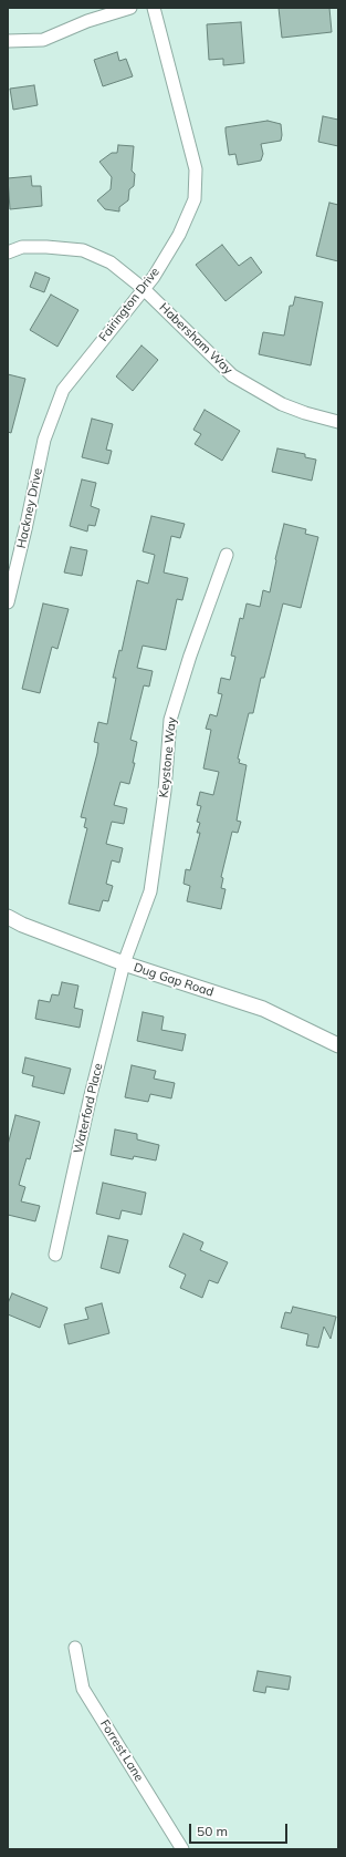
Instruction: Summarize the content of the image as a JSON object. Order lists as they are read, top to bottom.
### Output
{
  "streets": {
    "street": [
      "Fairington Drive",
      "Habersham Way",
      "Hackney Drive",
      "Keystone Way",
      "Dug Gap Road",
      "Waterford Place",
      "Forrest Lane"
    ]
  },
  "crossings": [
    ["Fairington Drive", "Habersham Way"],
    ["Fairington Drive", "Hackney Drive"],
    ["Keystone Way", "Dug Gap Road"],
    ["Keystone Way", "Waterford Place"],
    ["Dug Gap Road", "Waterford Place"]
  ],
  "scale_bar": "50 m"
}
